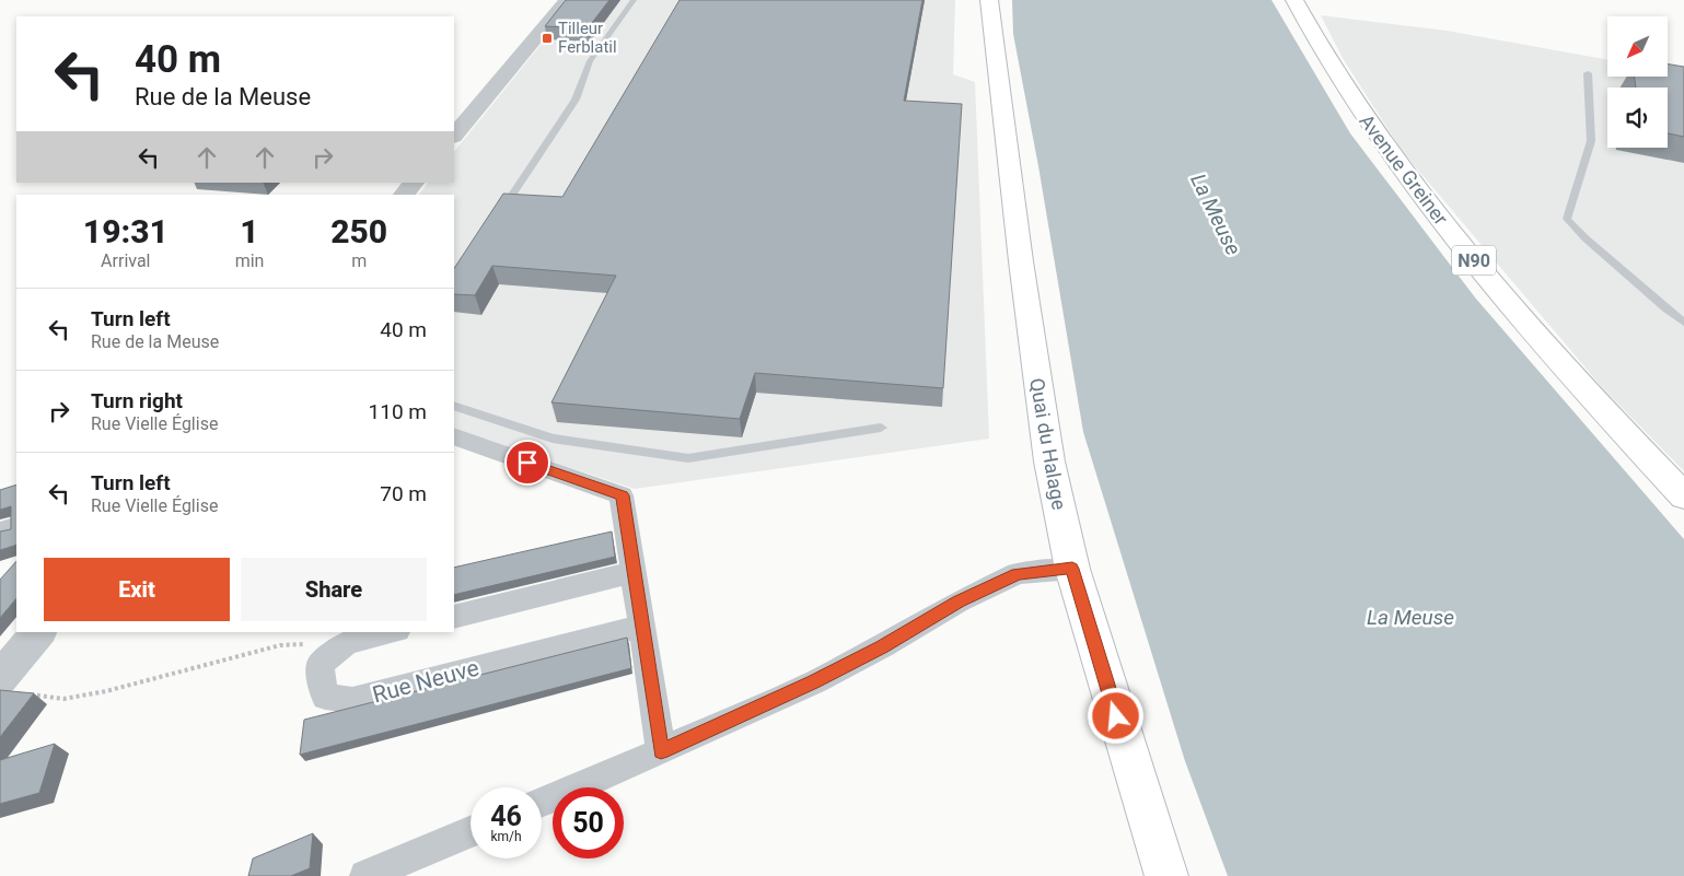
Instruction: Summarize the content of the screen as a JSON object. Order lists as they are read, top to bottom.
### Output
{
  "streets": {
    "main road": ["Avenue Greiner", "N90", "Quai du Halage"],
    "street": ["Rue Neuve"]
  },
  "water": ["La Meuse"],
  "places": {
    "transit": ["Tilleur Ferblatil"]
  },
  "north": "bottom left",
  "page": {
    "turn": ["40 m", "Rue de la Meuse"],
    "eta": [
      "19:31",
      "Arrival",
      "1",
      "min",
      "250",
      "m"
    ],
    "list": [
      {
        "name": "Turn left",
        "note": "Rue de la Meuse",
        "value": "40 m"
      },
      {
        "name": "Turn right",
        "note": "Rue Vielle Église",
        "value": "110 m"
      },
      {
        "name": "Turn left",
        "note": "Rue Vielle Église",
        "value": "70 m"
      }
    ],
    "buttons": ["Exit", "Share"],
    "speed": "46 km/h",
    "limit": "50"
  }
}
